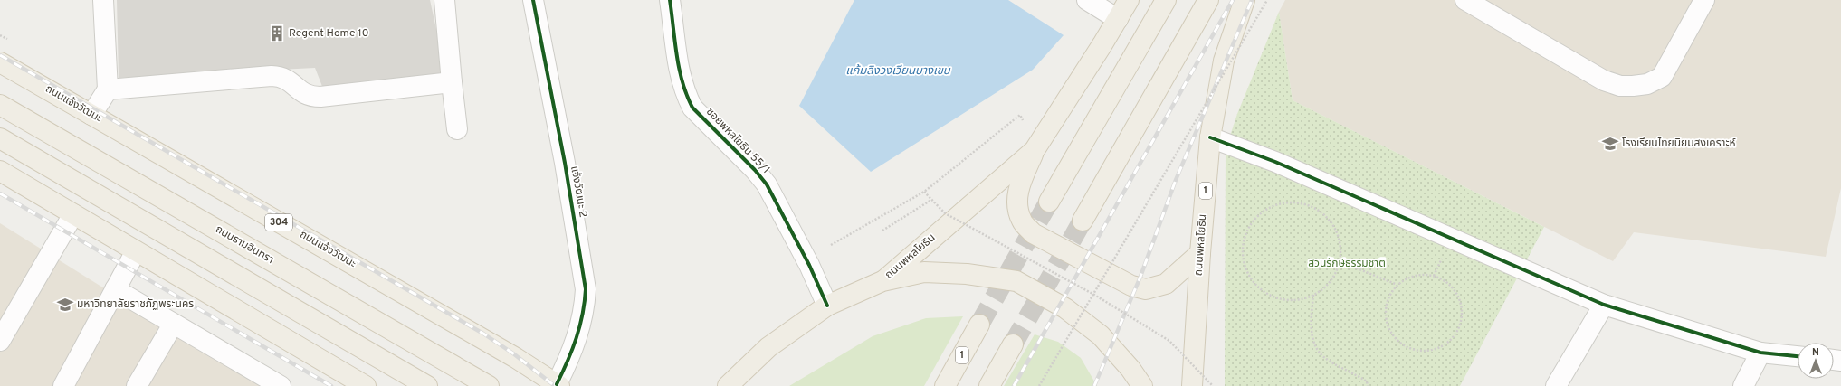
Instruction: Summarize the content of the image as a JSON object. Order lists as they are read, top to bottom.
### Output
{
  "streets": {
    "main road": [
      "ถนนแจ้งวัฒนะ",
      "1",
      "304",
      "ถนนรามอินทรา",
      "ถนนพหลโยธิน"
    ],
    "street": ["ซอยพหลโยธิน 55/1", "แจ้งวัฒนะ 2"]
  },
  "crossings": [
    ["ถนนแจ้งวัฒนะ", "แจ้งวัฒนะ 2"]
  ],
  "water": ["แก้มลิงวงเวียนบางเขน"],
  "parks": ["สวนรักษ์ธรรมชาติ"],
  "places": {
    "building": ["Regent Home 10"],
    "school or university": ["โรงเรียนไทยนิยมสงเคราะห์", "มหาวิทยาลัยราชภัฏพระนคร"]
  },
  "north": "top"
}
